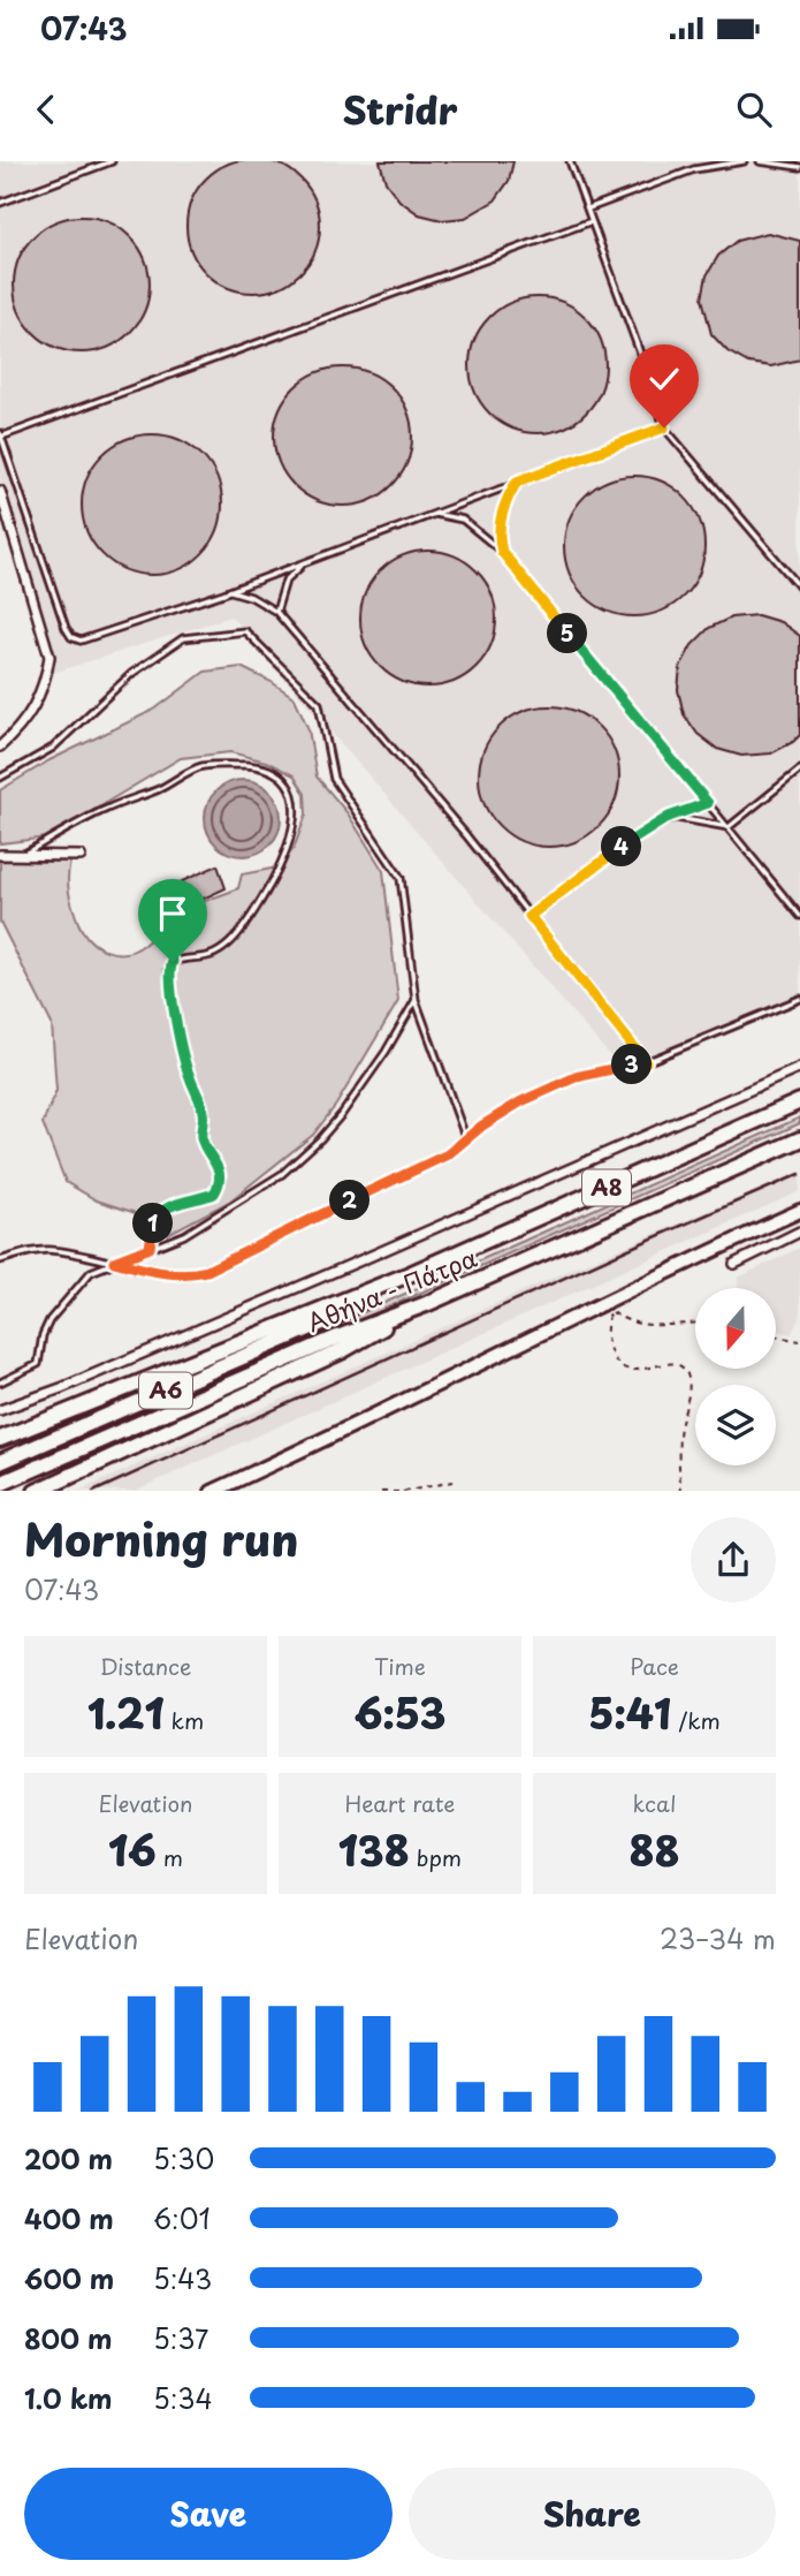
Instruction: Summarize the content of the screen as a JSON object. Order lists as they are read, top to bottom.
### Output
{
  "streets": {
    "highway": ["Α8", "Αθήνα - Πάτρα", "Α6"]
  },
  "crossings": [
    ["Αθήνα - Πάτρα", "Α6"]
  ],
  "north": "bottom",
  "page": {
    "status": "07:43",
    "header": "Stridr",
    "pins": [
      "5",
      "4",
      "3",
      "2",
      "1"
    ],
    "heading": ["Morning run", "07:43"],
    "stats": [
      ["Distance", "1.21 km"],
      ["Time", "6:53"],
      ["Pace", "5:41 /km"],
      ["Elevation", "16 m"],
      ["Heart rate", "138 bpm"],
      ["kcal", "88"]
    ],
    "chart": ["Elevation", "23–34 m"],
    "list": [
      {
        "name": "200 m",
        "note": "5:30"
      },
      {
        "name": "400 m",
        "note": "6:01"
      },
      {
        "name": "600 m",
        "note": "5:43"
      },
      {
        "name": "800 m",
        "note": "5:37"
      },
      {
        "name": "1.0 km",
        "note": "5:34"
      }
    ],
    "buttons": ["Save", "Share"]
  }
}
